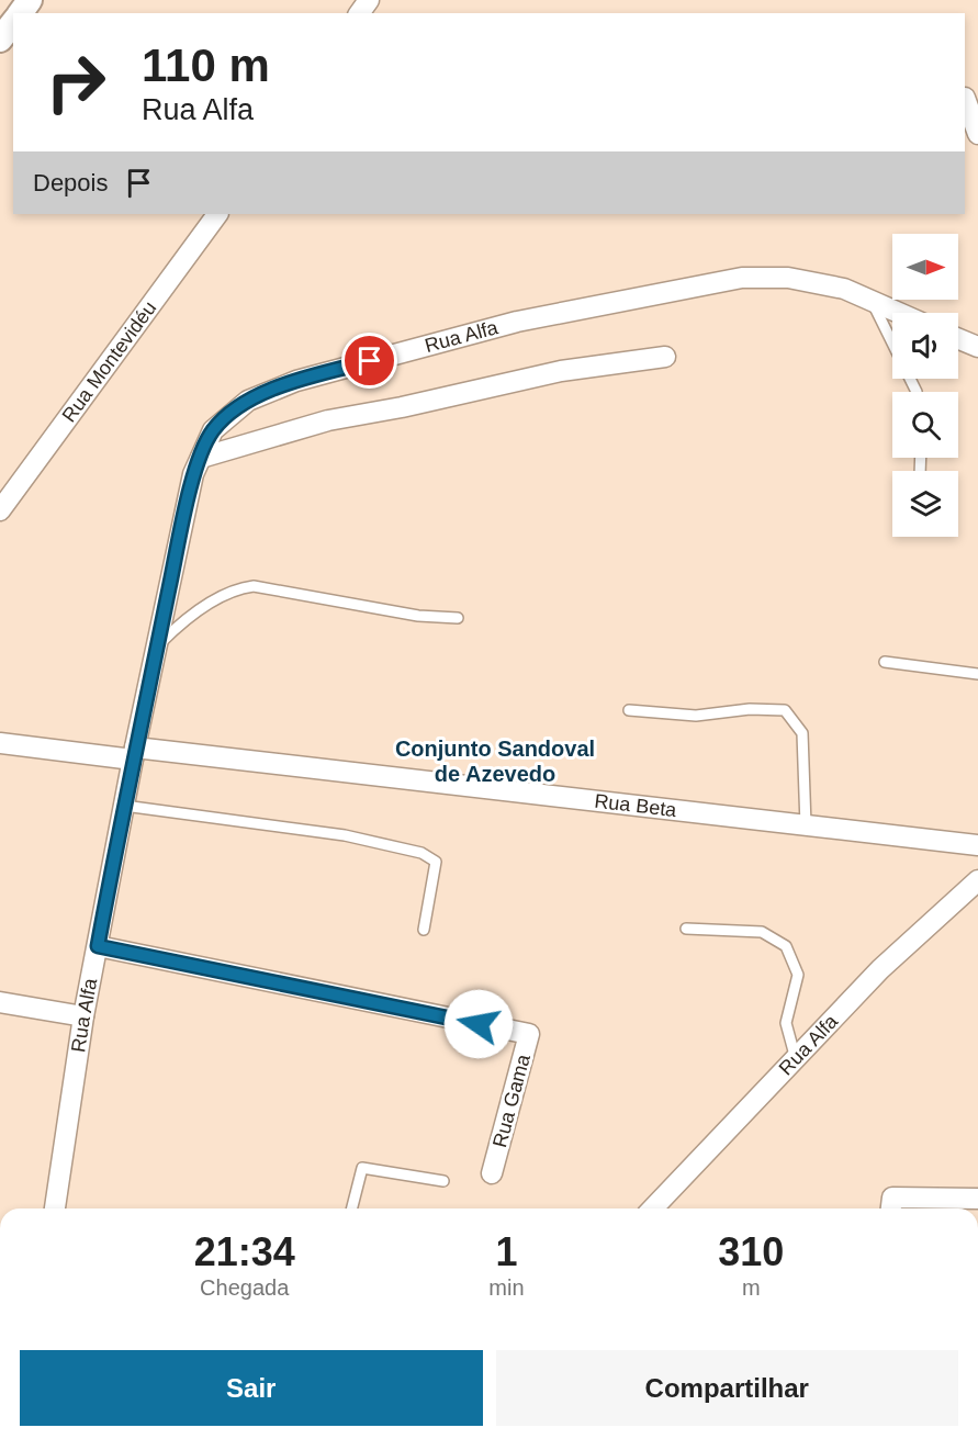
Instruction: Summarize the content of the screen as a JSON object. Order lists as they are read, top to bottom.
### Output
{
  "streets": {
    "street": [
      "Rua Alfa",
      "Rua Montevidéu",
      "Rua Beta",
      "Rua Gama"
    ]
  },
  "crossings": [
    ["Rua Alfa", "Rua Beta"],
    ["Rua Alfa", "Rua Gama"]
  ],
  "districts": ["Conjunto Sandoval de Azevedo"],
  "north": "right",
  "page": {
    "turn": ["110 m", "Rua Alfa"],
    "then": "Depois",
    "eta": [
      "21:34",
      "Chegada",
      "1",
      "min",
      "310",
      "m"
    ],
    "buttons": ["Sair", "Compartilhar"]
  }
}
